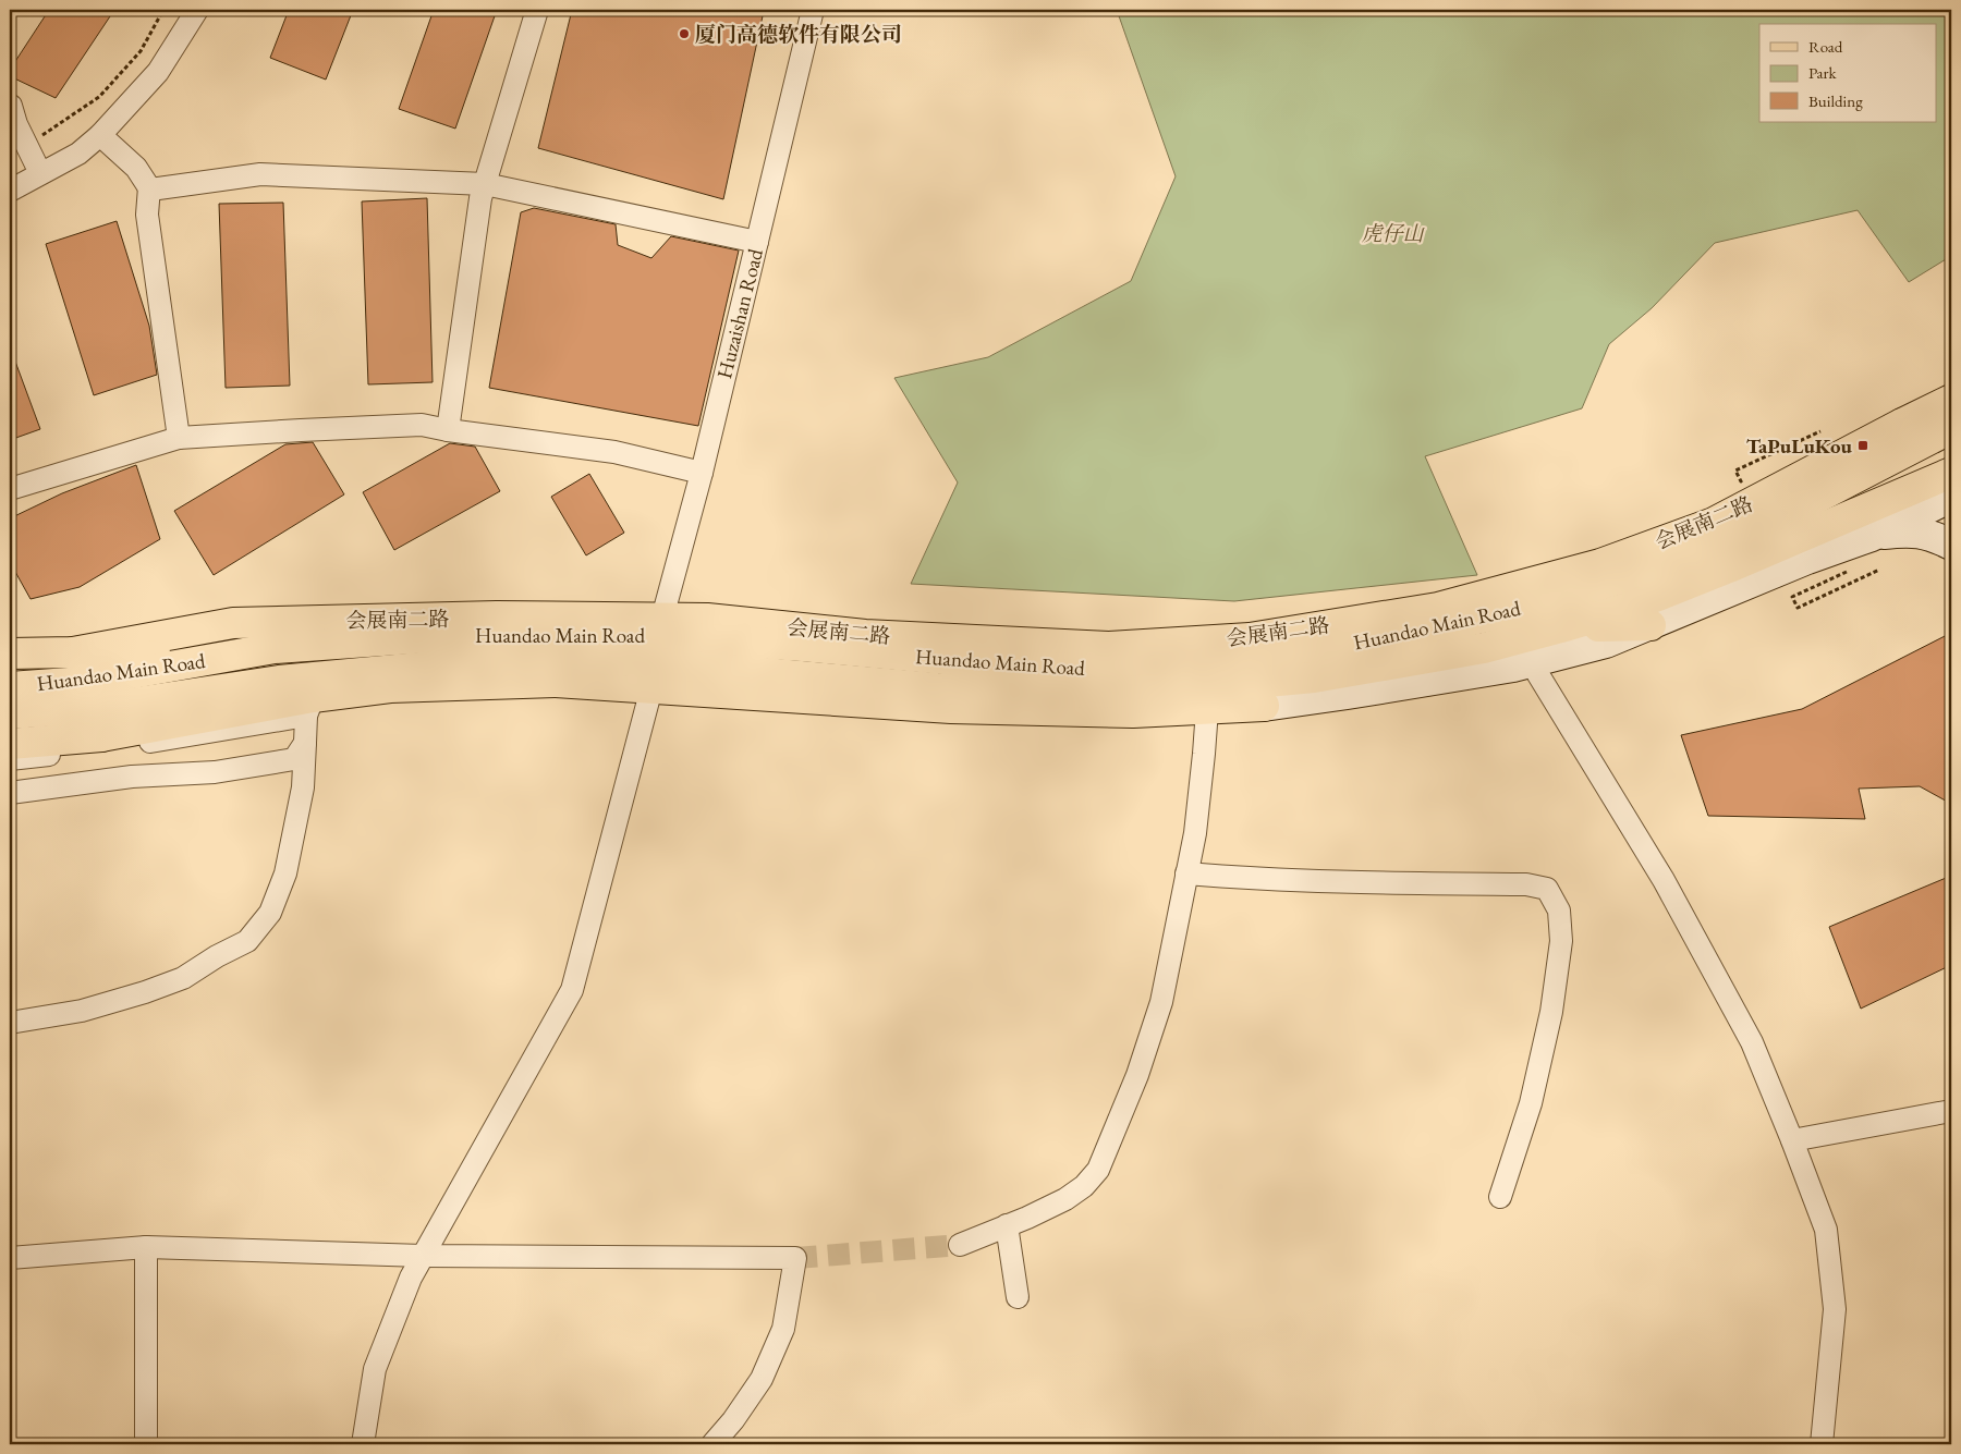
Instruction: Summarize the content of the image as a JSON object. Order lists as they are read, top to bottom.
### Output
{
  "streets": {
    "main road": ["会展南二路", "Huandao Main Road"],
    "street": ["Huzaishan Road"]
  },
  "crossings": [
    ["Huzaishan Road", "会展南二路"]
  ],
  "parks": ["虎仔山"],
  "places": {
    "other": ["厦门高德软件有限公司"],
    "transit": ["TaPuLuKou"]
  },
  "legend": ["Road", "Park", "Building"]
}
